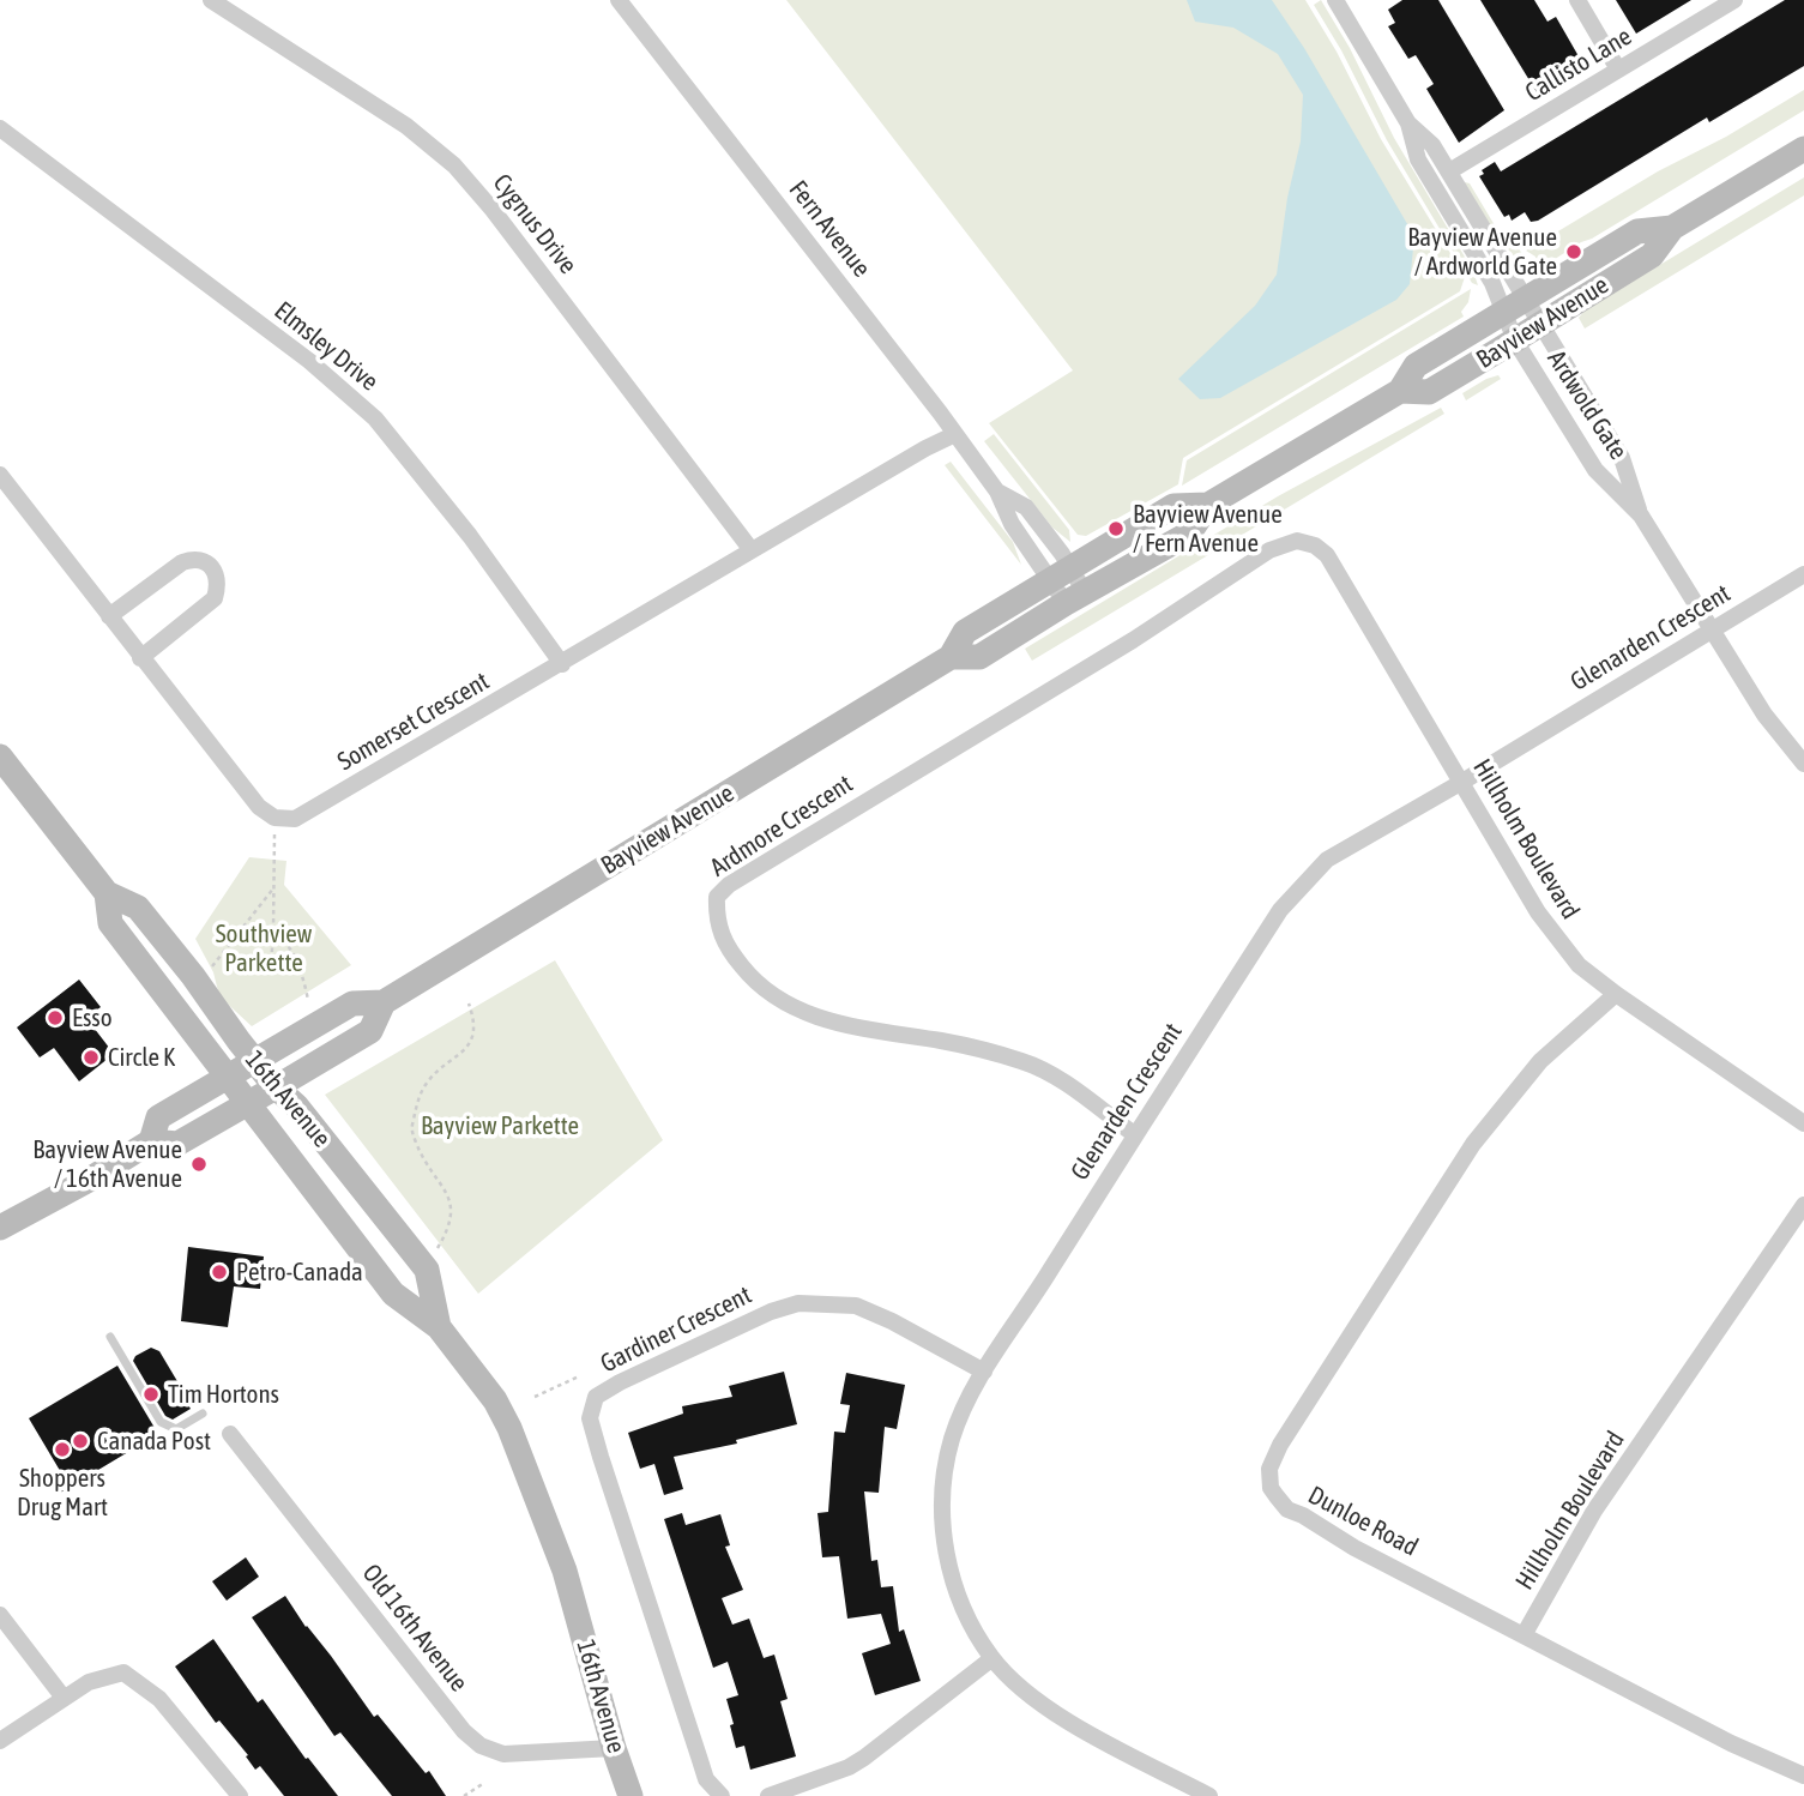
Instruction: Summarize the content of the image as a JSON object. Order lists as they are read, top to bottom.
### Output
{
  "streets": {
    "main road": ["Bayview Avenue", "16th Avenue"],
    "street": [
      "Callisto Lane",
      "Cygnus Drive",
      "Fern Avenue",
      "Elmsley Drive",
      "Ardwold Gate",
      "Glenarden Crescent",
      "Somerset Crescent",
      "Ardmore Crescent",
      "Hillholm Boulevard",
      "Gardiner Crescent",
      "Dunloe Road",
      "Old 16th Avenue"
    ]
  },
  "crossings": [
    ["Callisto Lane", "Ardwold Gate"],
    ["Cygnus Drive", "Somerset Crescent"],
    ["Fern Avenue", "Bayview Avenue"],
    ["Fern Avenue", "Somerset Crescent"],
    ["Bayview Avenue", "Ardwold Gate"],
    ["Bayview Avenue", "16th Avenue"],
    ["Elmsley Drive", "Somerset Crescent"],
    ["Ardwold Gate", "Glenarden Crescent"],
    ["Glenarden Crescent", "Ardmore Crescent"],
    ["Glenarden Crescent", "Hillholm Boulevard"],
    ["Glenarden Crescent", "Gardiner Crescent"],
    ["Ardmore Crescent", "Hillholm Boulevard"],
    ["Hillholm Boulevard", "Dunloe Road"],
    ["16th Avenue", "Old 16th Avenue"]
  ],
  "parks": ["Southview Parkette", "Bayview Parkette"],
  "places": [
    "Bayview Avenue / Ardworld Gate",
    "Bayview Avenue / Fern Avenue",
    "Esso",
    "Circle K",
    "Bayview Avenue / 16th Avenue",
    "Petro-Canada",
    "Tim Hortons",
    "Canada Post",
    "Shoppers Drug Mart"
  ]
}
